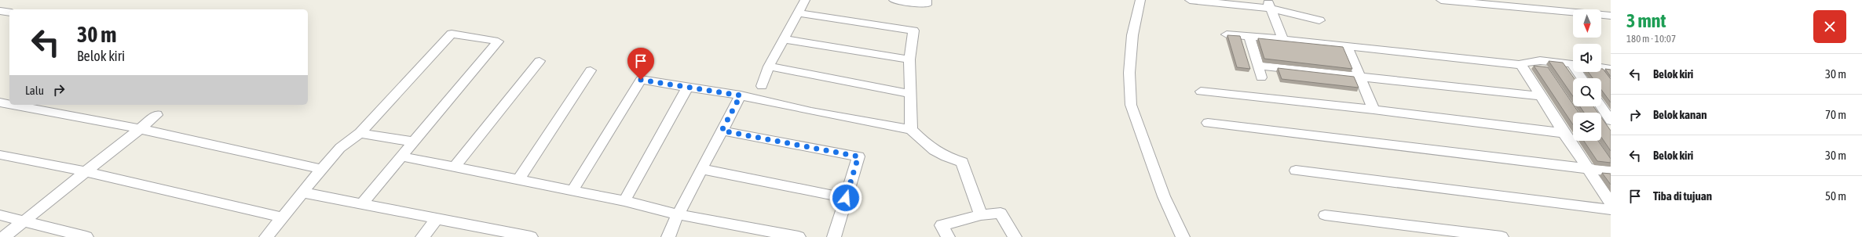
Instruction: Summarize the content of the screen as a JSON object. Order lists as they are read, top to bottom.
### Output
{
  "north": "bottom",
  "page": {
    "heading": ["3 mnt", "180 m · 10:07"],
    "turn": ["30 m", "Belok kiri"],
    "list": [
      {
        "name": "Belok kiri",
        "value": "30 m"
      },
      {
        "name": "Belok kanan",
        "value": "70 m"
      },
      {
        "name": "Belok kiri",
        "value": "30 m"
      },
      {
        "name": "Tiba di tujuan",
        "value": "50 m"
      }
    ],
    "then": "Lalu"
  }
}
